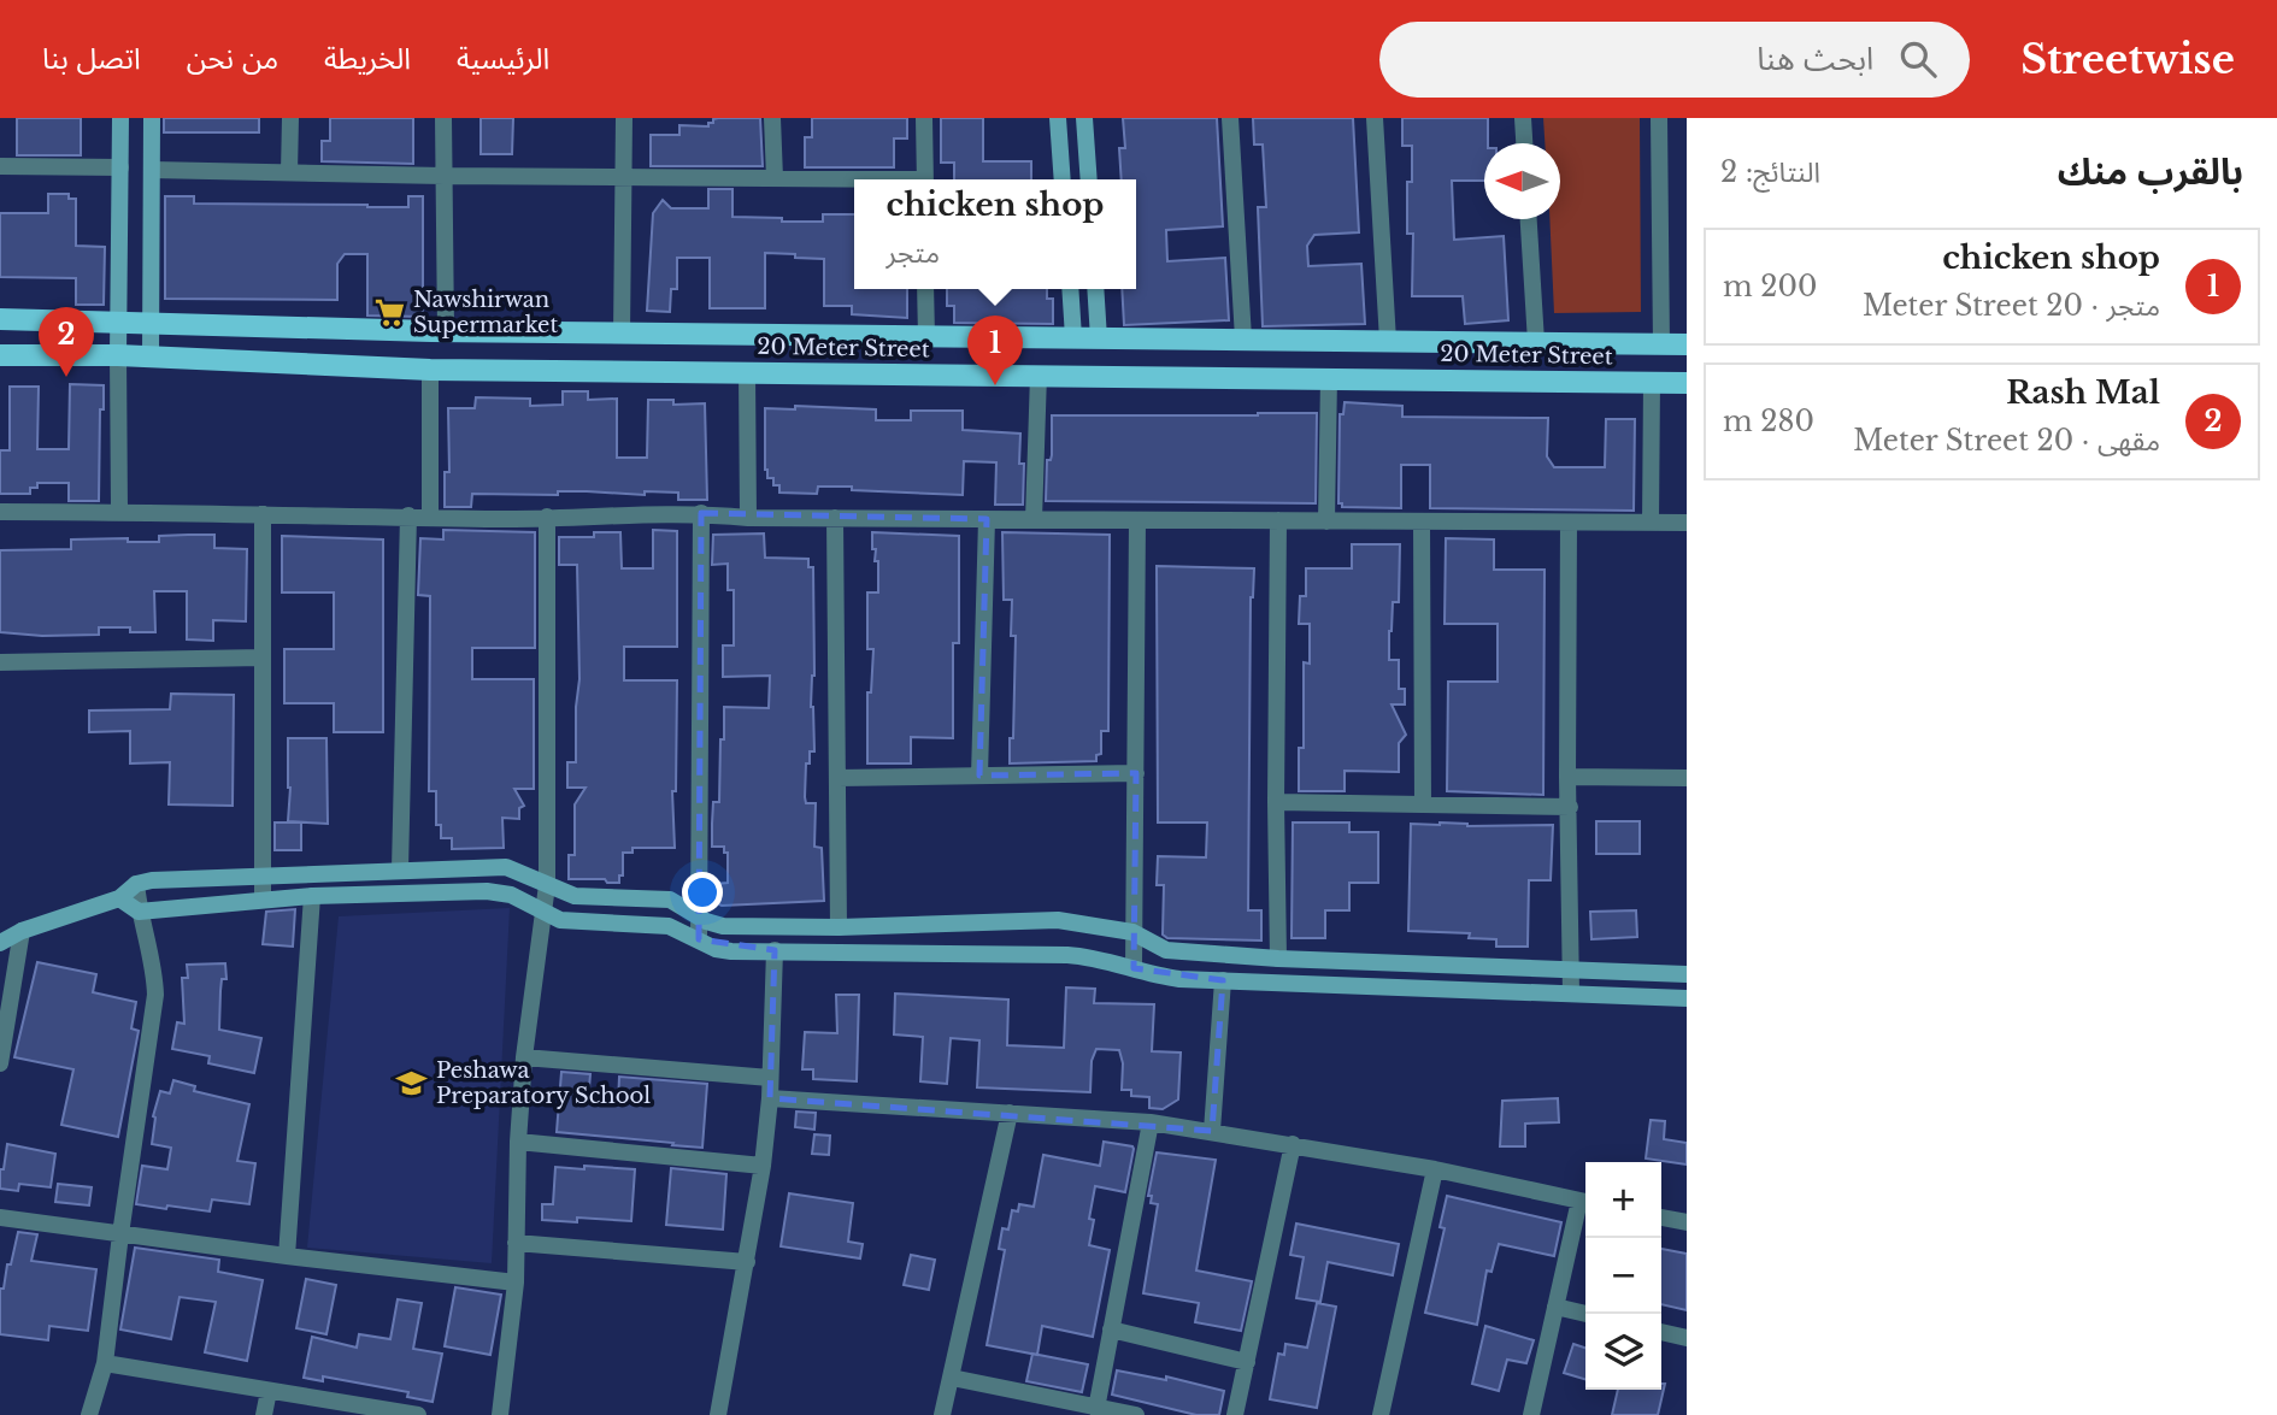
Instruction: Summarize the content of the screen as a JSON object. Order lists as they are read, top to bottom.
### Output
{
  "streets": {
    "main road": ["20 Meter Street"]
  },
  "places": {
    "supermarket": ["Nawshirwan Supermarket"],
    "school or university": ["Peshawa Preparatory School"]
  },
  "north": "left",
  "page": {
    "header": "Streetwise",
    "search": "ابحث هنا",
    "nav": [
      "الرئيسية",
      "الخريطة",
      "من نحن",
      "اتصل بنا"
    ],
    "heading": ["بالقرب منك", "النتائج: 2"],
    "popup": ["chicken shop", "متجر"],
    "list": [
      {
        "mark": "1",
        "name": "chicken shop",
        "note": "متجر · 20 Meter Street",
        "value": "200 m"
      },
      {
        "mark": "2",
        "name": "Rash Mal",
        "note": "مقهى · 20 Meter Street",
        "value": "280 m"
      }
    ],
    "pins": ["2", "1"],
    "map_buttons": ["+", "−"]
  }
}
